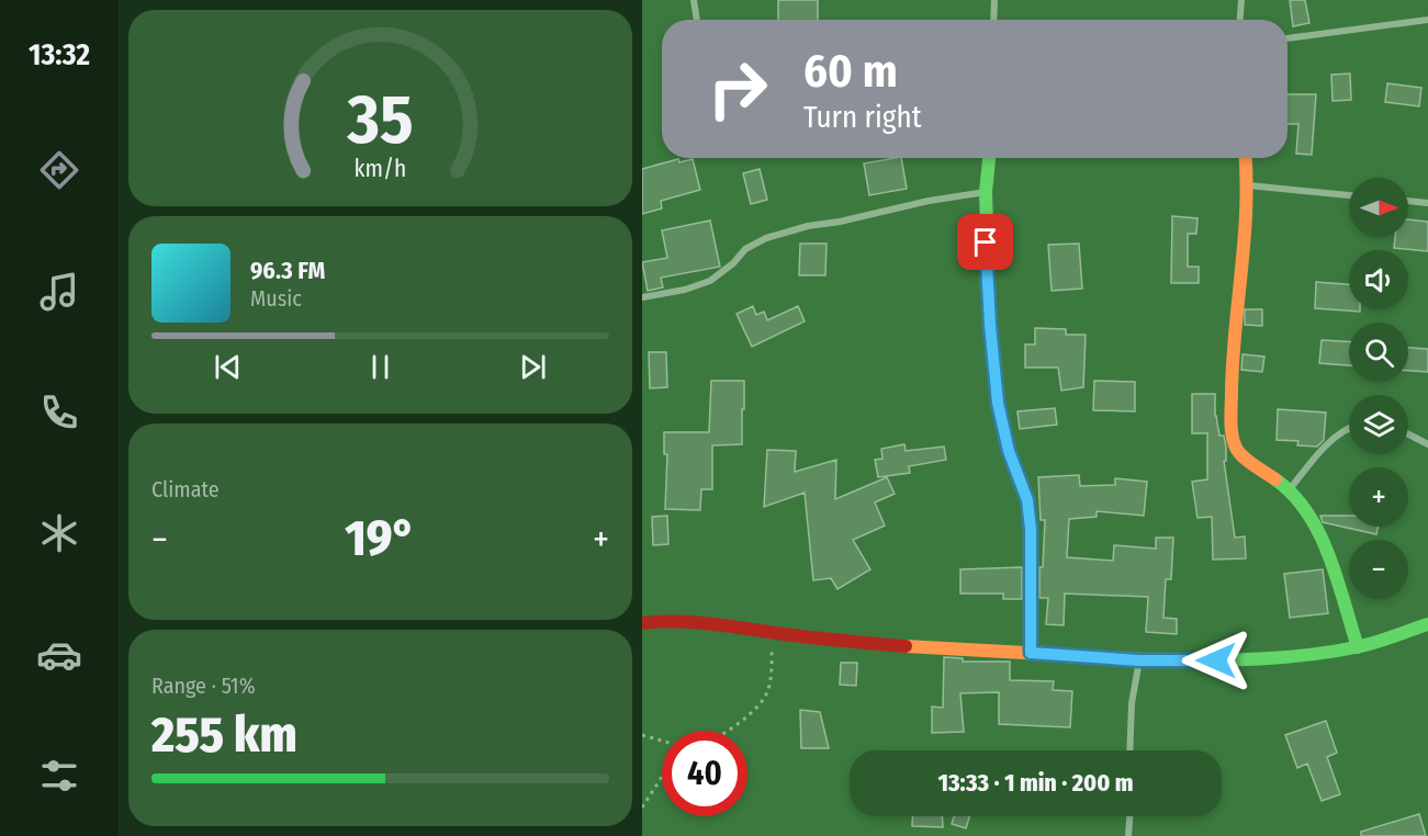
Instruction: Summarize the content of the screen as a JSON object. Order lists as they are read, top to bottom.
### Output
{
  "north": "right",
  "page": {
    "tabs": "13:32",
    "turn": ["60 m", "Turn right"],
    "map_buttons": ["+", "−"],
    "song": ["96.3 FM", "Music"],
    "tile": [
      "Climate",
      ["Range · 51%", "255 km"]
    ],
    "heat": ["−", "19°", "+"],
    "limit": "40",
    "trip": "13:33 · 1 min · 200 m",
    "gauge": ["35", "km/h"]
  }
}
